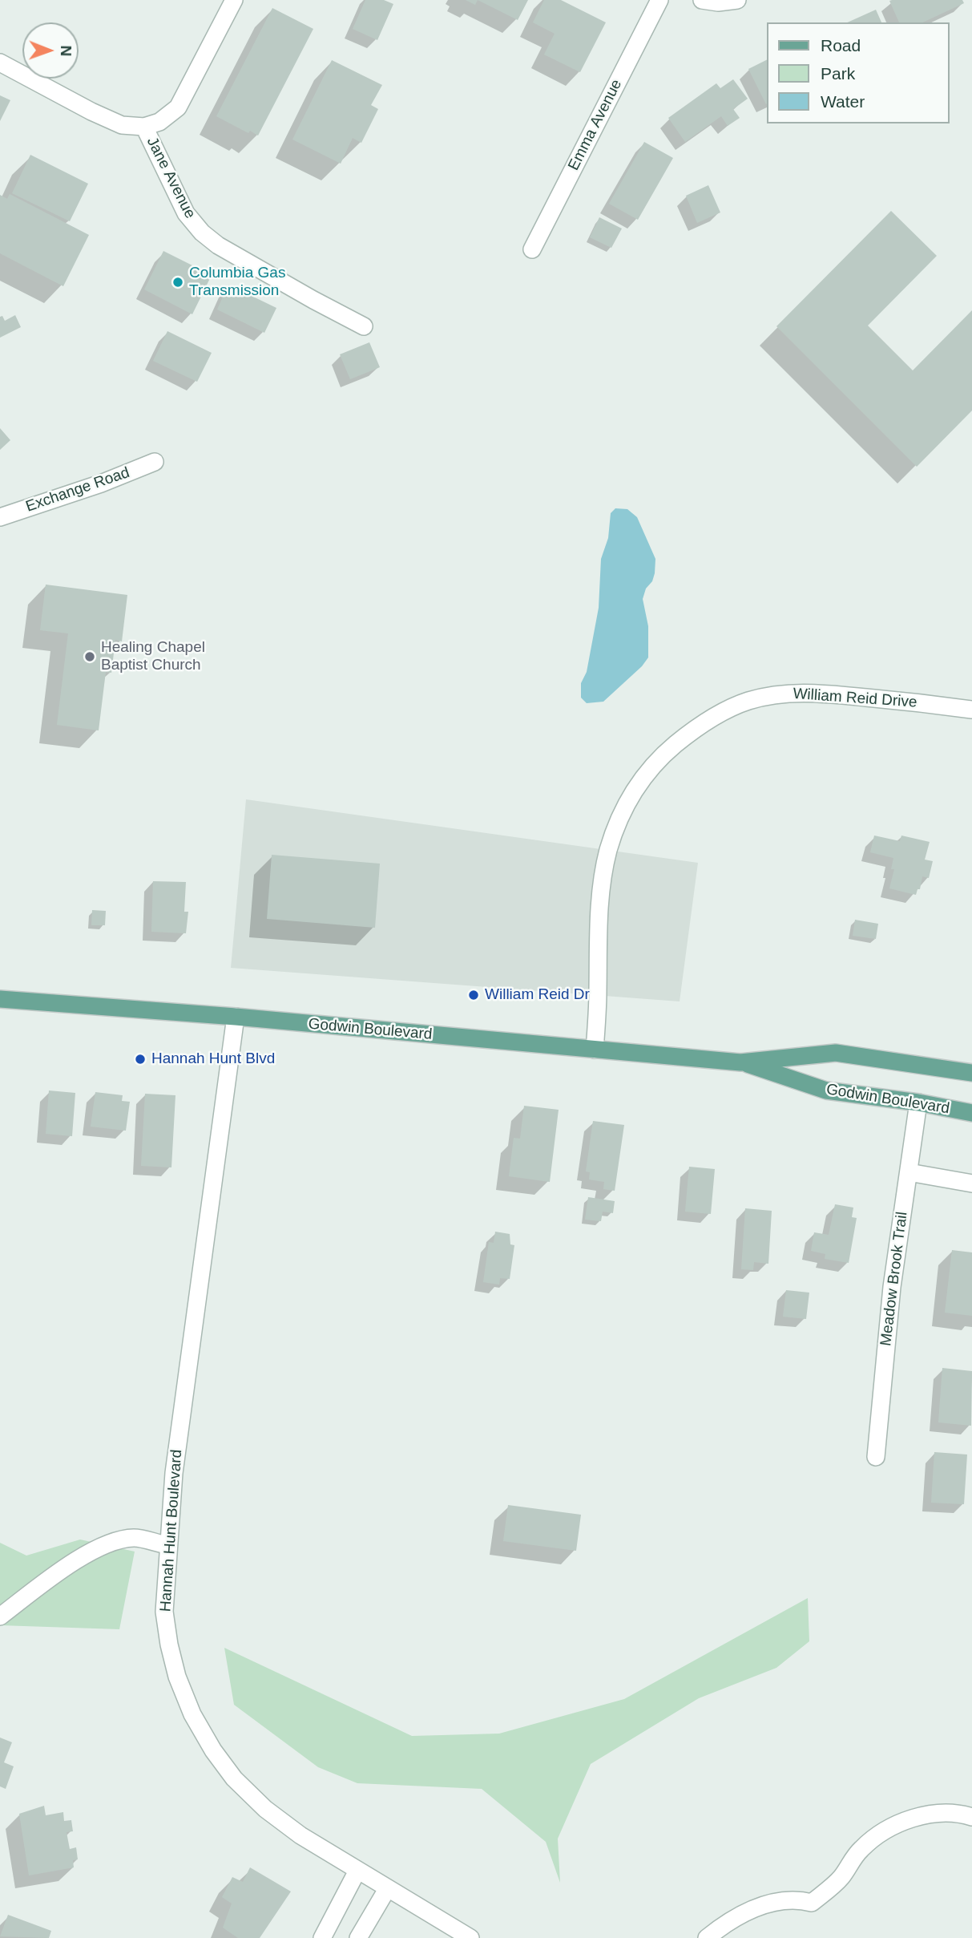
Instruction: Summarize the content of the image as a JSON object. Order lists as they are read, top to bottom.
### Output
{
  "streets": {
    "main road": ["Godwin Boulevard"],
    "street": [
      "Emma Avenue",
      "Jane Avenue",
      "Exchange Road",
      "William Reid Drive",
      "Meadow Brook Trail",
      "Hannah Hunt Boulevard"
    ]
  },
  "crossings": [
    ["William Reid Drive", "Godwin Boulevard"],
    ["Godwin Boulevard", "Meadow Brook Trail"],
    ["Godwin Boulevard", "Hannah Hunt Boulevard"]
  ],
  "places": [
    "Columbia Gas Transmission",
    "Healing Chapel Baptist Church",
    "William Reid Dr",
    "Hannah Hunt Blvd"
  ],
  "legend": ["Road", "Park", "Water"],
  "north": "right"
}
